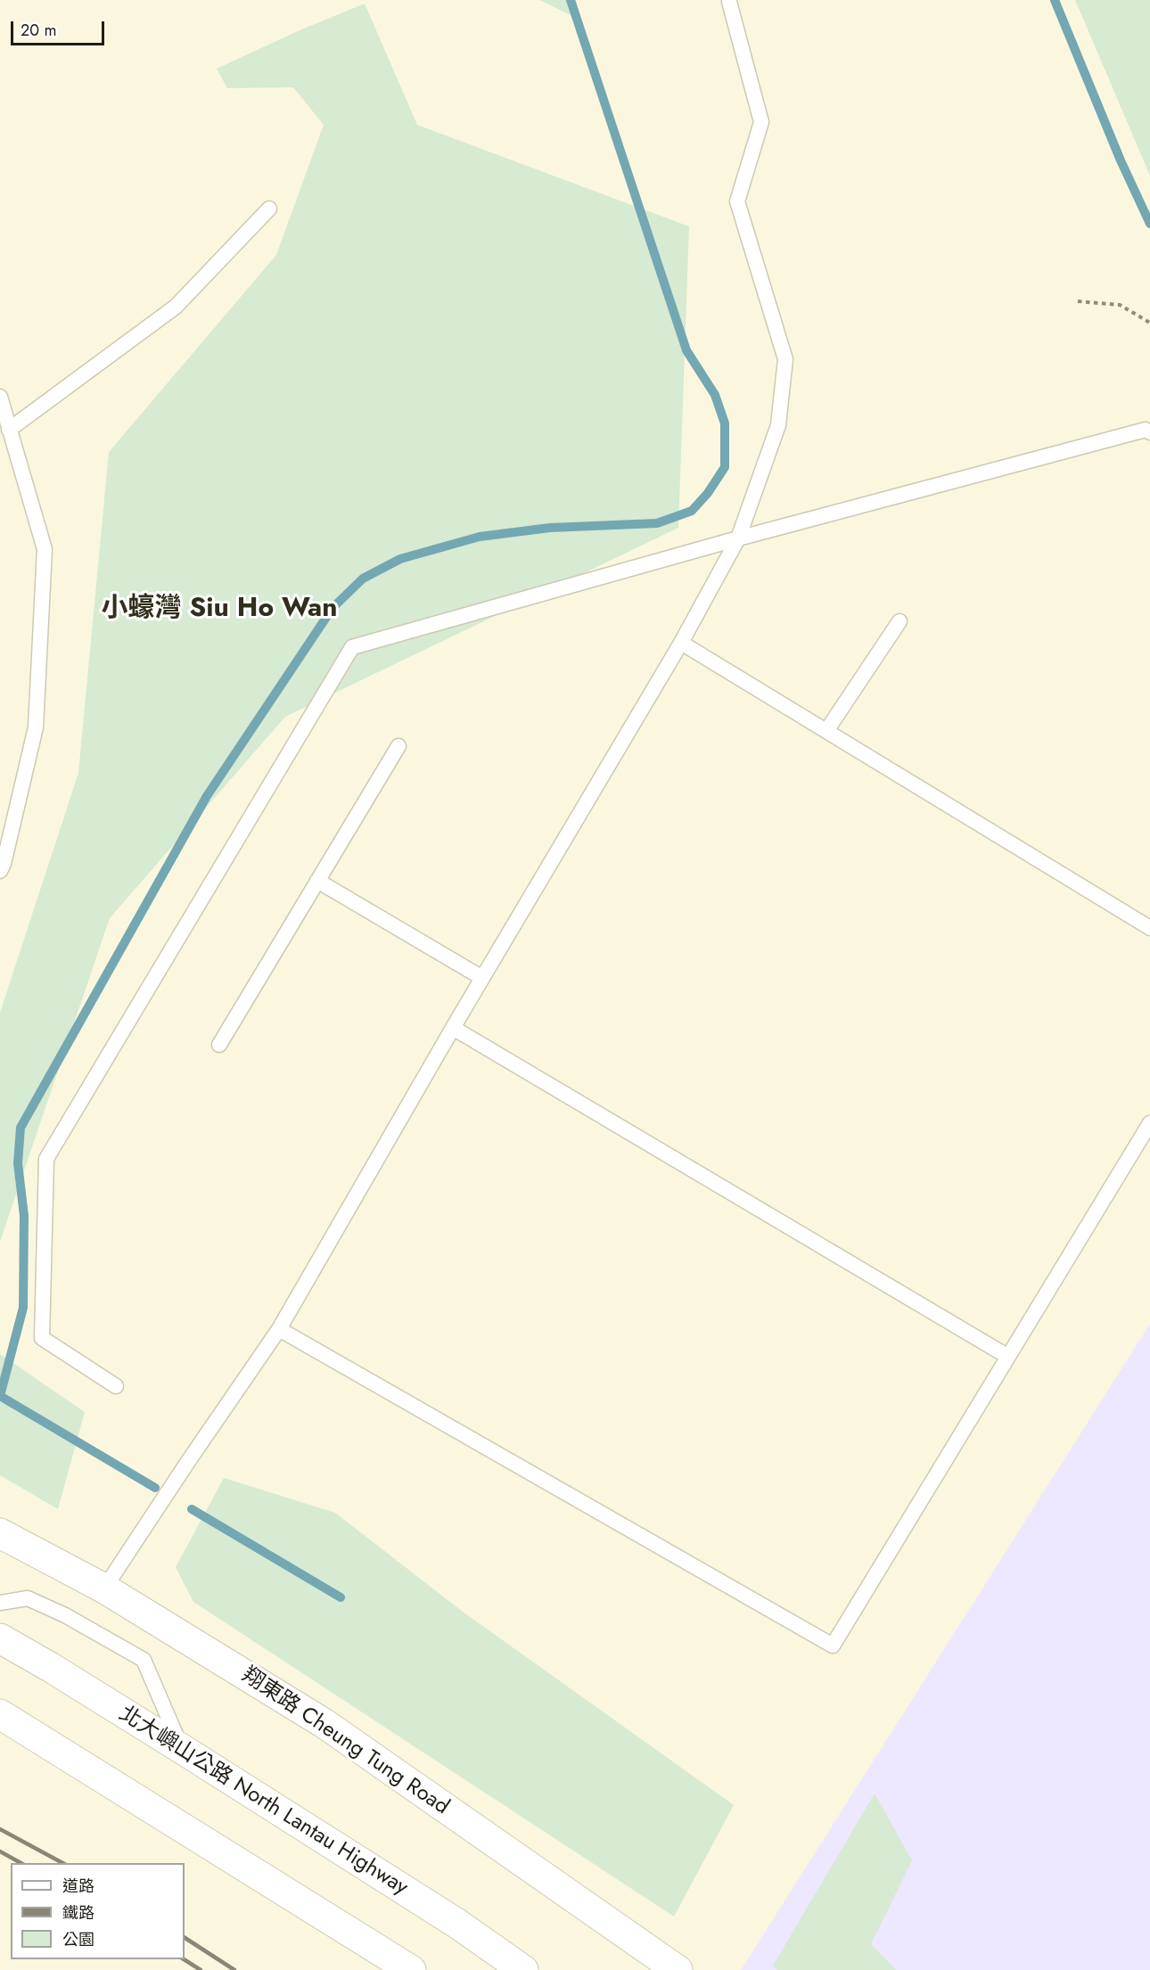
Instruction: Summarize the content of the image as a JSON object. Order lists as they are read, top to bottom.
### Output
{
  "streets": {
    "main road": ["翔東路 Cheung Tung Road", "北大嶼山公路 North Lantau Highway"]
  },
  "districts": ["小蠔灣 Siu Ho Wan"],
  "legend": ["道路", "鐵路", "公園"],
  "scale_bar": "20 m"
}
